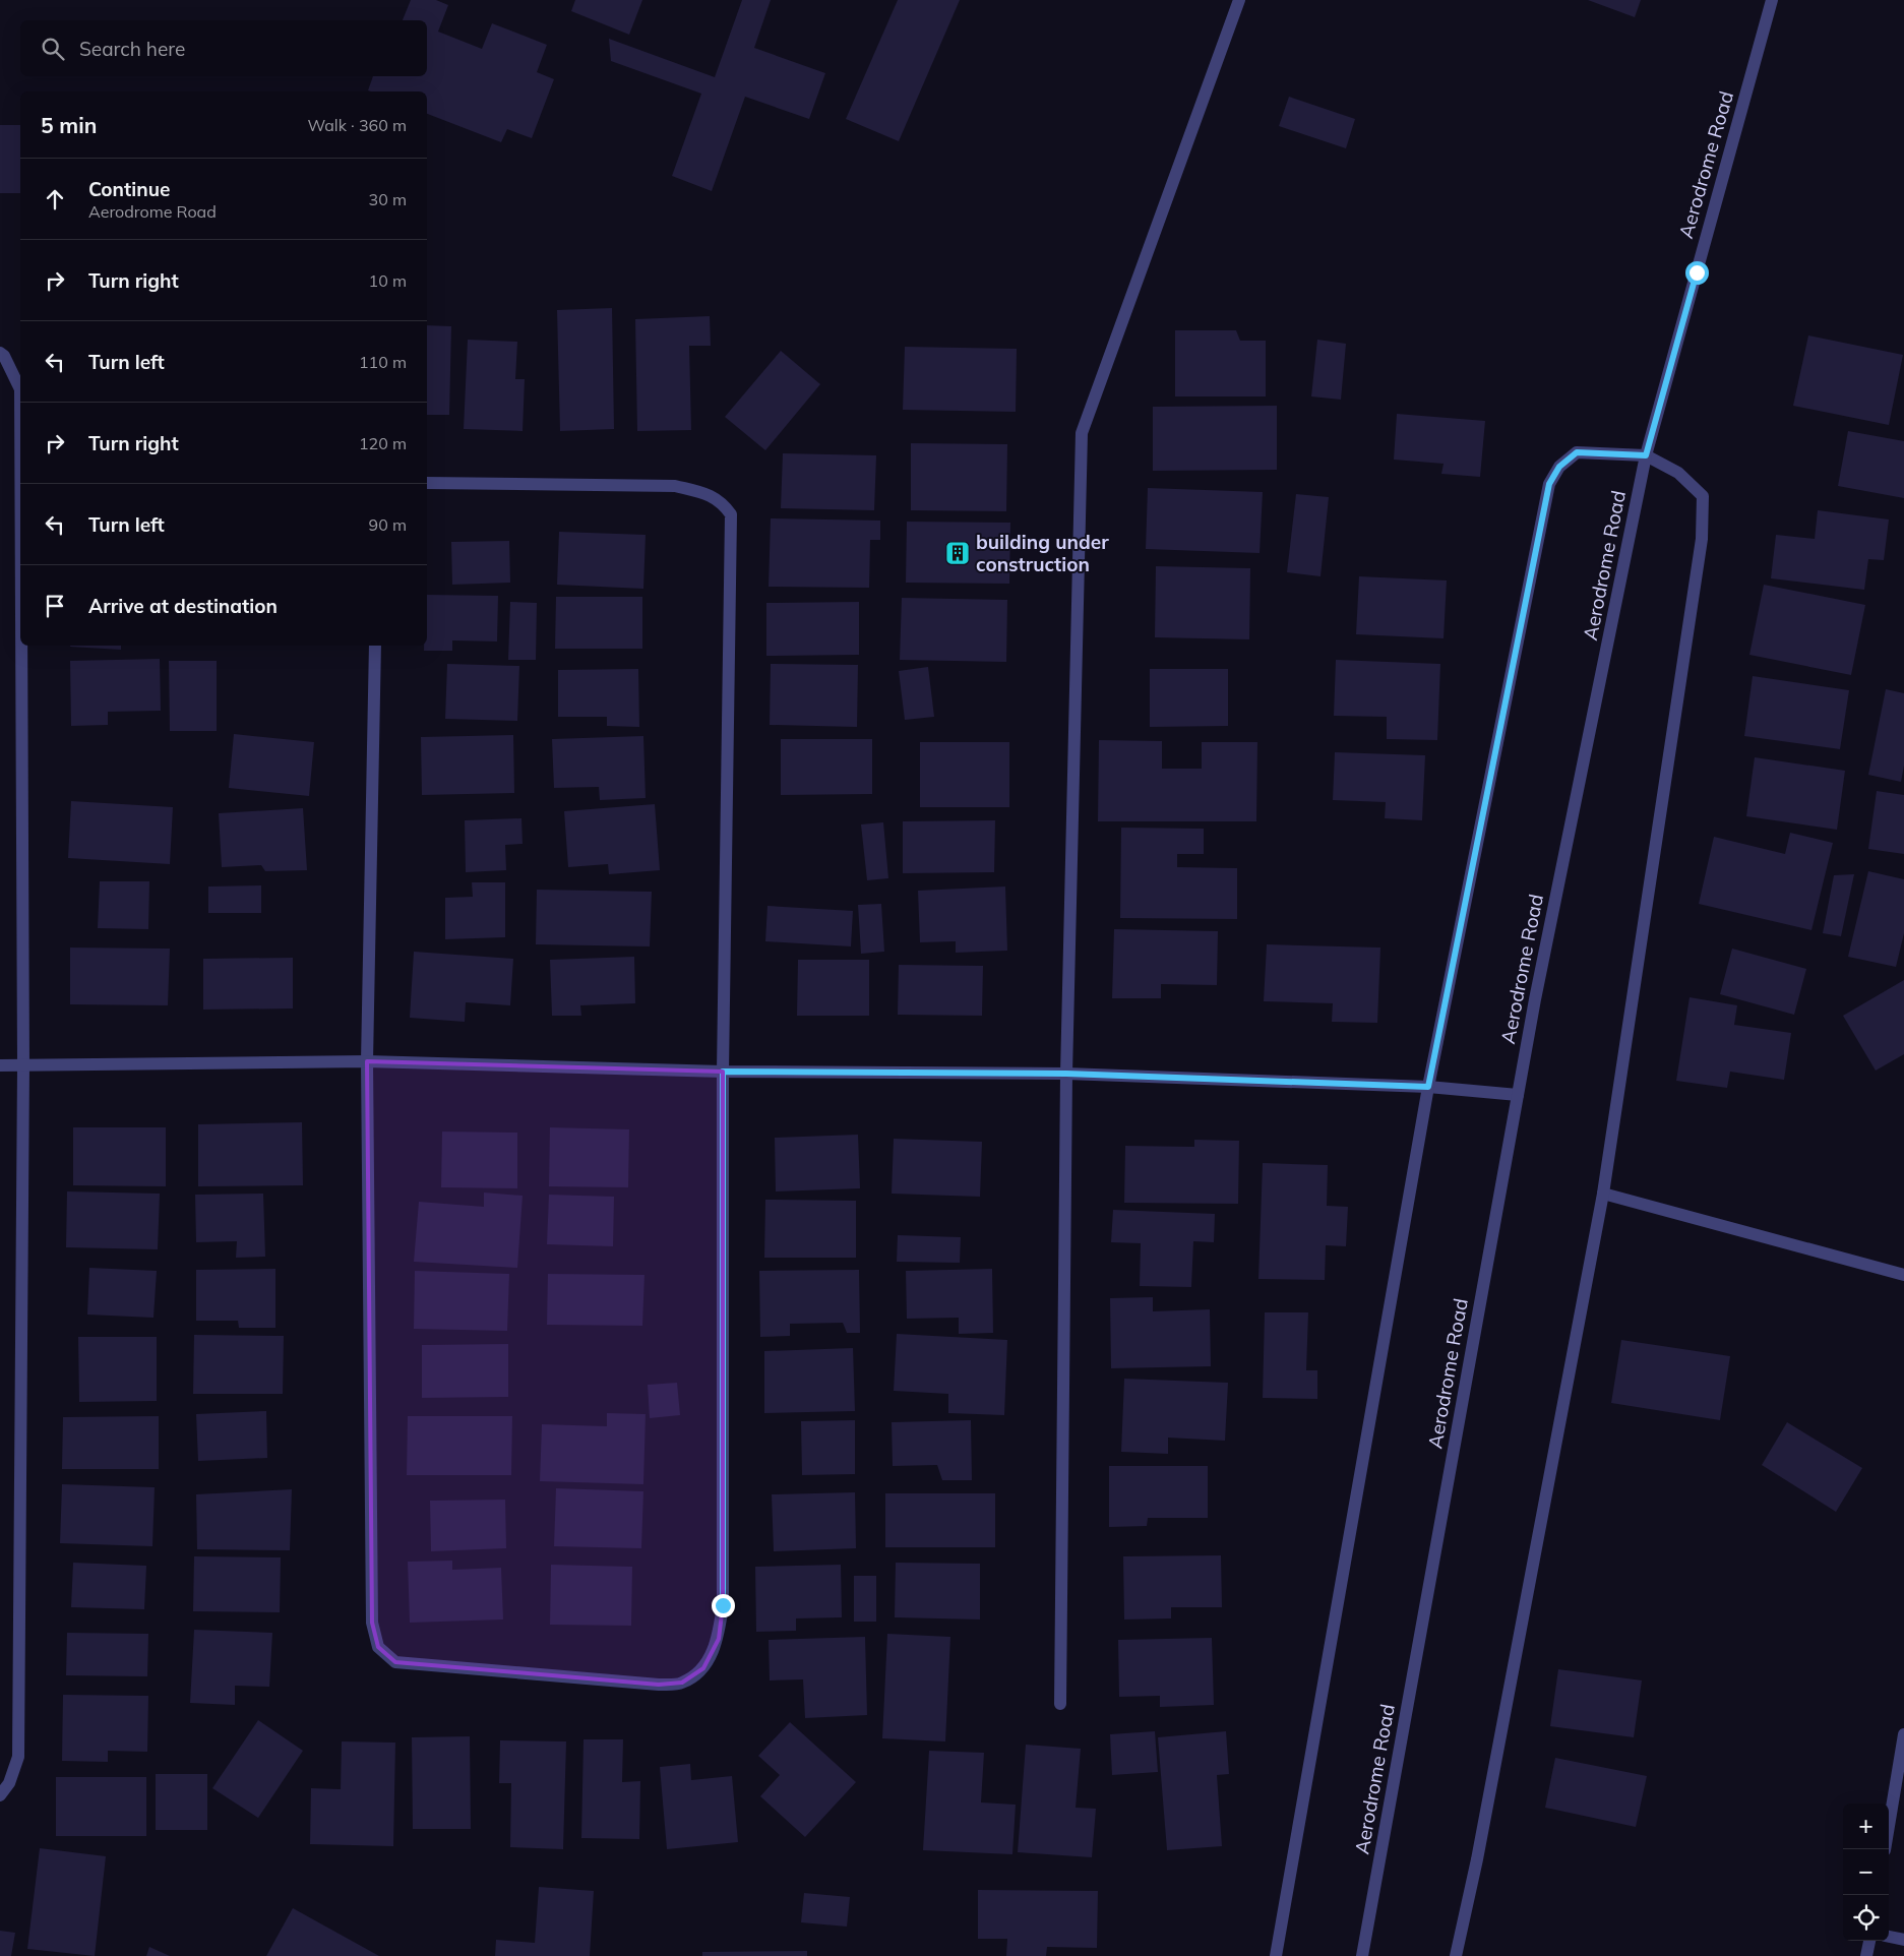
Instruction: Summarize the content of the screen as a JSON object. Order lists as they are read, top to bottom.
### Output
{
  "streets": {
    "street": ["Aerodrome Road"]
  },
  "places": {
    "building": ["building under construction"]
  },
  "page": {
    "search": "Search here",
    "heading": ["5 min", "Walk · 360 m"],
    "list": [
      ["Continue", "Aerodrome Road", "30 m"],
      ["Turn right", "10 m"],
      ["Turn left", "110 m"],
      ["Turn right", "120 m"],
      ["Turn left", "90 m"],
      "Arrive at destination"
    ],
    "map_buttons": ["+", "−"]
  }
}
